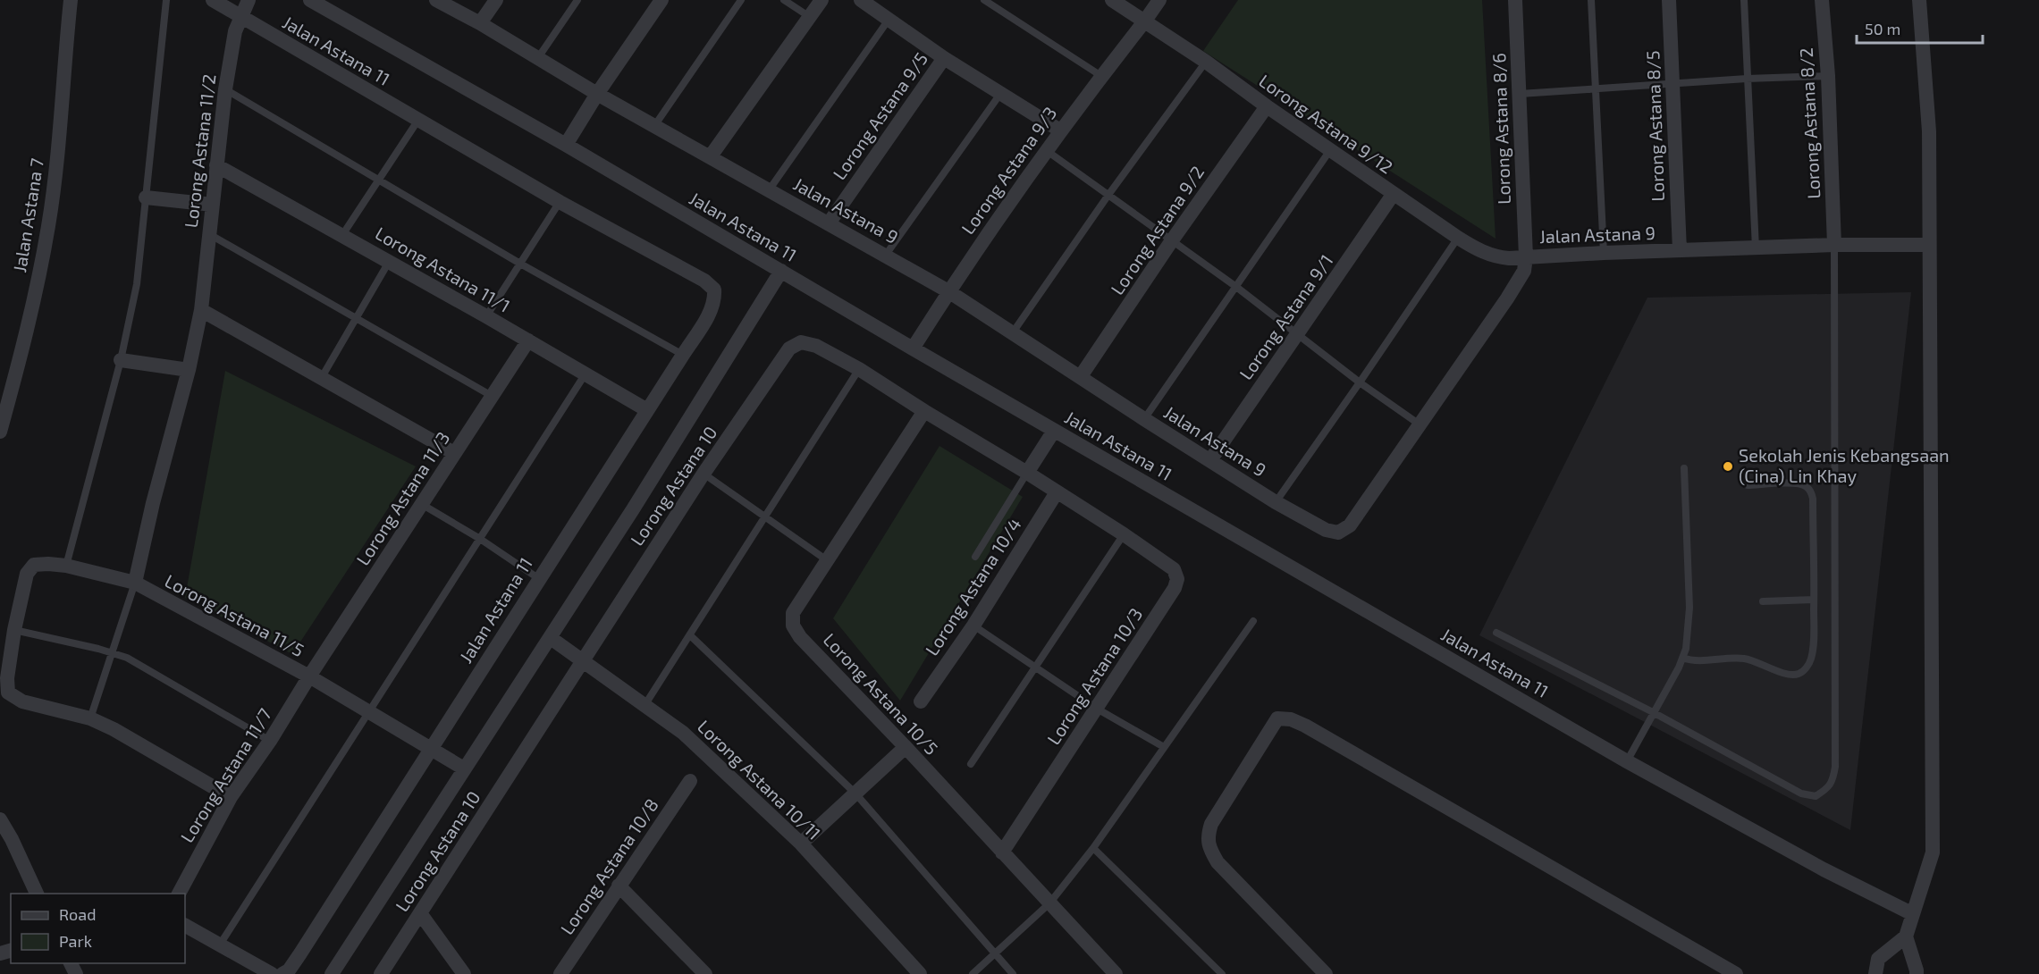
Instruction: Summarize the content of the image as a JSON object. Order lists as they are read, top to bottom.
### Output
{
  "streets": {
    "street": [
      "Jalan Astana 11",
      "Lorong Astana 9/5",
      "Lorong Astana 8/2",
      "Lorong Astana 9/12",
      "Lorong Astana 8/5",
      "Lorong Astana 8/6",
      "Lorong Astana 11/2",
      "Lorong Astana 9/3",
      "Jalan Astana 9",
      "Jalan Astana 7",
      "Lorong Astana 9/2",
      "Lorong Astana 11/1",
      "Lorong Astana 9/1",
      "Lorong Astana 10",
      "Lorong Astana 11/3",
      "Lorong Astana 10/4",
      "Lorong Astana 11/5",
      "Lorong Astana 10/3",
      "Lorong Astana 10/5",
      "Lorong Astana 11/7",
      "Lorong Astana 10/11",
      "Lorong Astana 10/8"
    ]
  },
  "crossings": [
    ["Jalan Astana 11", "Lorong Astana 11/2"],
    ["Jalan Astana 11", "Lorong Astana 9/3"],
    ["Jalan Astana 11", "Lorong Astana 11/1"],
    ["Jalan Astana 11", "Lorong Astana 11/5"],
    ["Lorong Astana 9/5", "Jalan Astana 9"],
    ["Lorong Astana 8/2", "Jalan Astana 9"],
    ["Lorong Astana 9/12", "Lorong Astana 8/6"],
    ["Lorong Astana 9/12", "Lorong Astana 9/3"],
    ["Lorong Astana 9/12", "Jalan Astana 9"],
    ["Lorong Astana 9/12", "Lorong Astana 9/2"],
    ["Lorong Astana 9/12", "Lorong Astana 9/1"],
    ["Lorong Astana 8/5", "Jalan Astana 9"],
    ["Lorong Astana 8/6", "Jalan Astana 9"],
    ["Lorong Astana 11/2", "Lorong Astana 11/1"],
    ["Lorong Astana 11/2", "Lorong Astana 11/5"],
    ["Lorong Astana 9/3", "Jalan Astana 9"],
    ["Jalan Astana 9", "Lorong Astana 9/2"],
    ["Jalan Astana 9", "Lorong Astana 9/1"],
    ["Lorong Astana 11/1", "Lorong Astana 11/3"],
    ["Lorong Astana 10", "Lorong Astana 10/4"],
    ["Lorong Astana 10", "Lorong Astana 10/3"],
    ["Lorong Astana 10", "Lorong Astana 10/5"],
    ["Lorong Astana 10", "Lorong Astana 10/11"],
    ["Lorong Astana 11/3", "Lorong Astana 11/5"],
    ["Lorong Astana 11/3", "Lorong Astana 11/7"],
    ["Lorong Astana 11/5", "Lorong Astana 11/7"],
    ["Lorong Astana 10/3", "Lorong Astana 10/5"]
  ],
  "places": ["Sekolah Jenis Kebangsaan (Cina) Lin Khay"],
  "legend": ["Road", "Park"],
  "scale_bar": "50 m"
}
